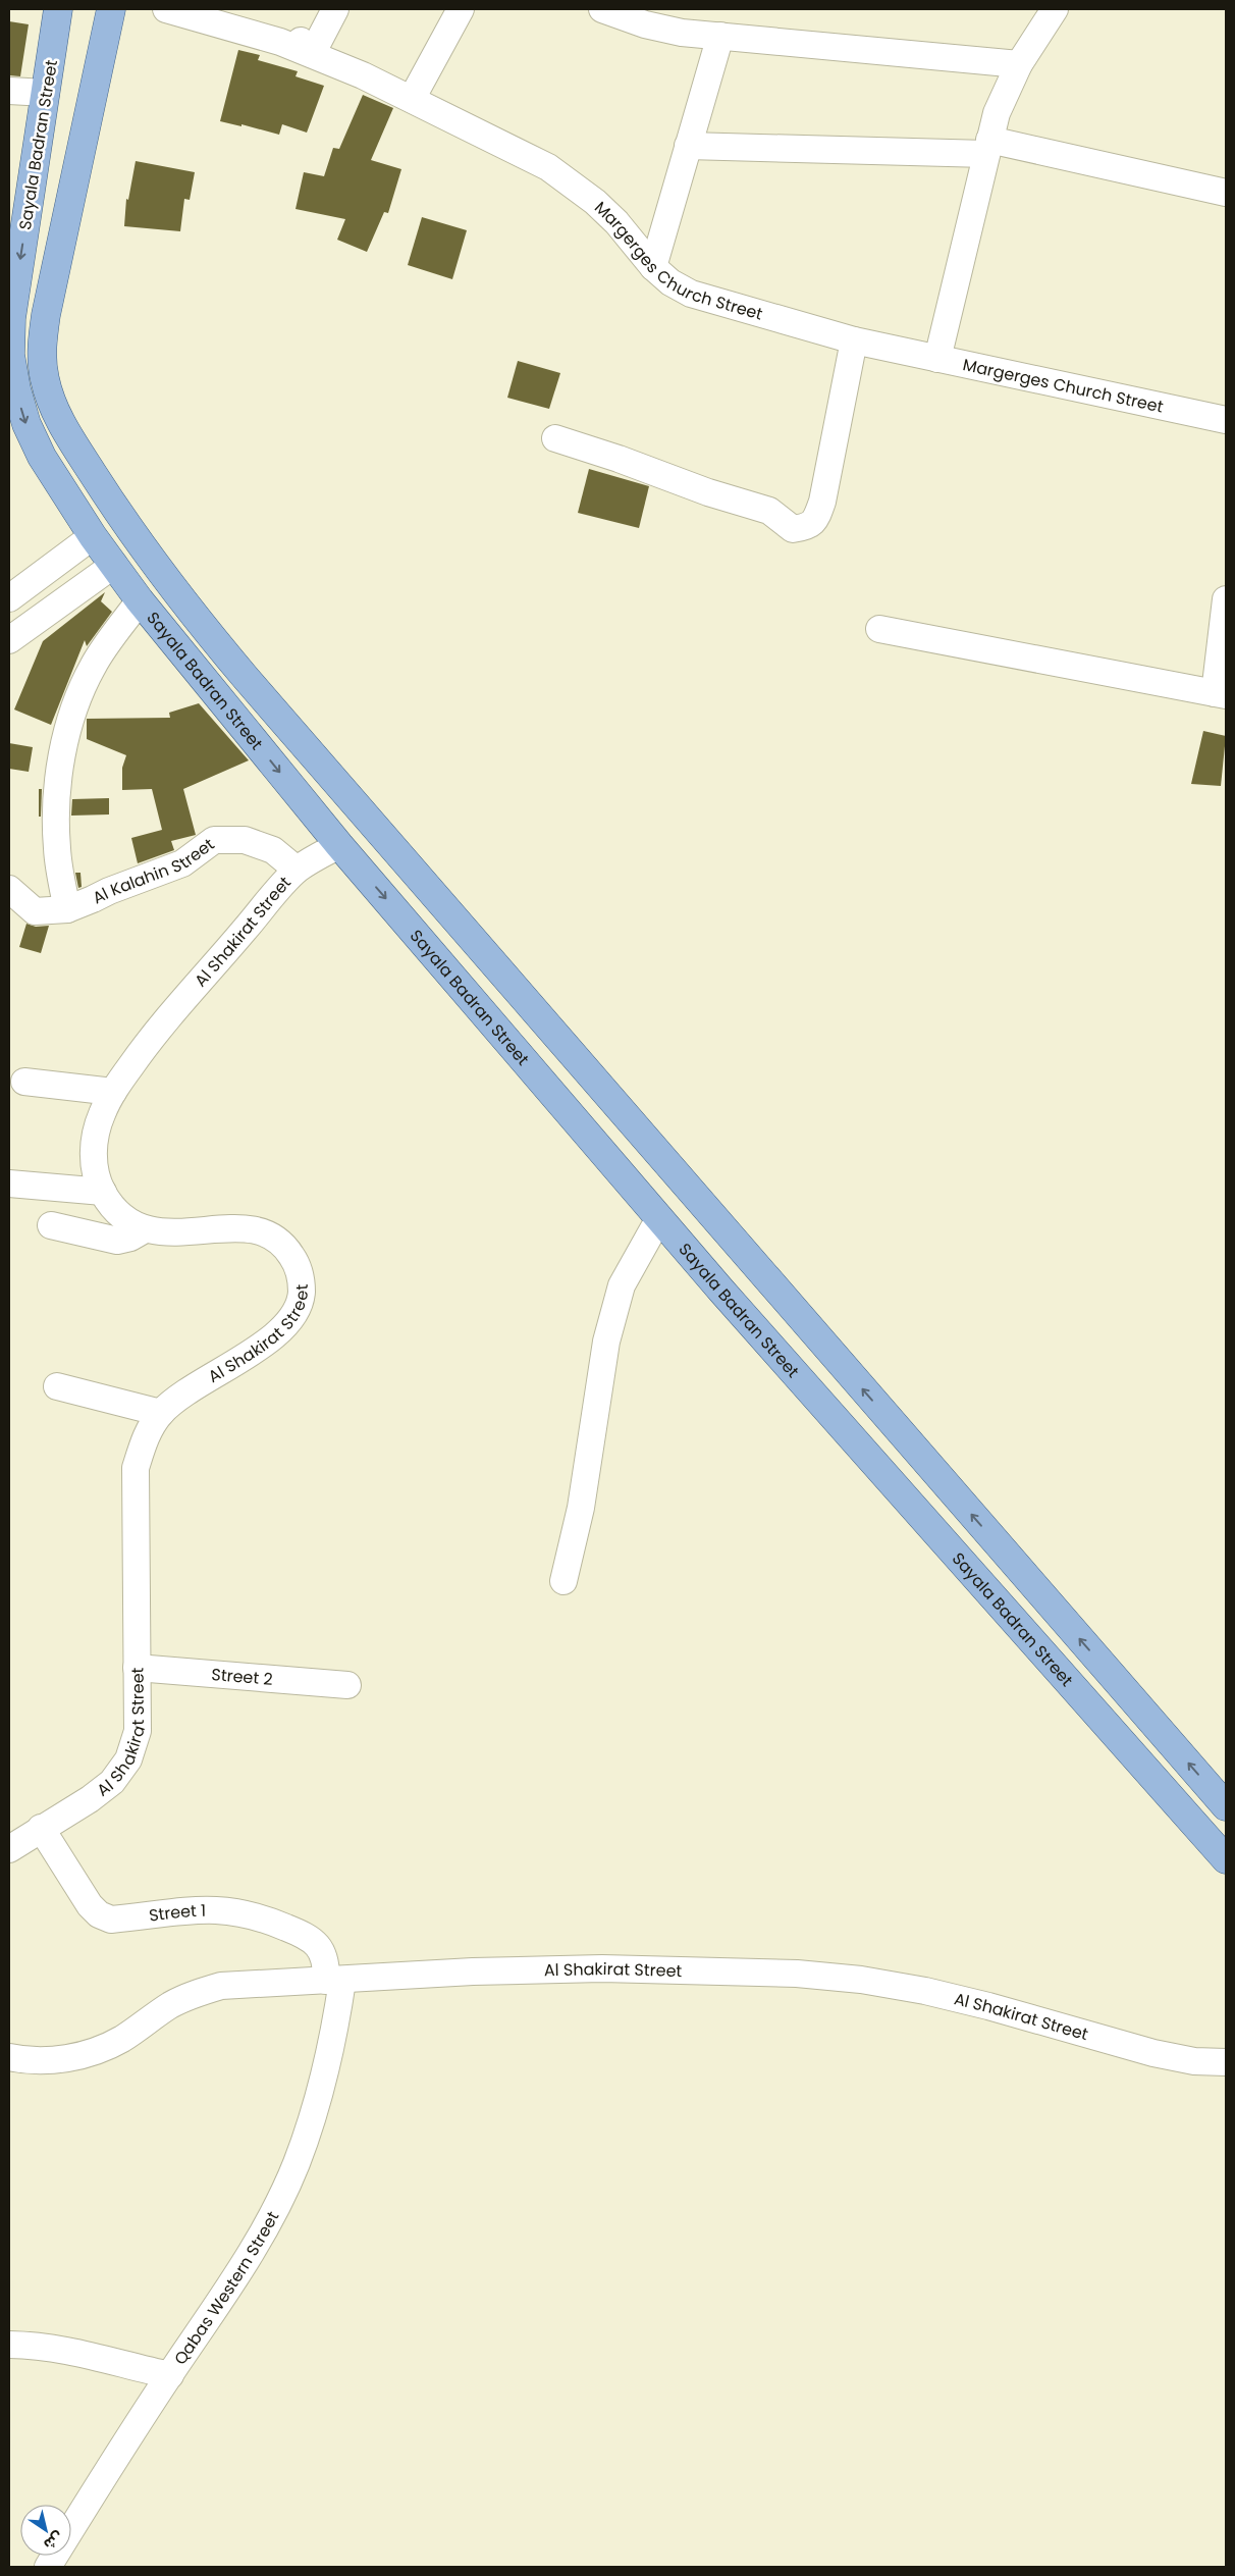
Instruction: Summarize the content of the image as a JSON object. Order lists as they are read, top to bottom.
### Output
{
  "streets": {
    "main road": ["Sayala Badran Street"],
    "street": [
      "Margerges Church Street",
      "Al Kalahin Street",
      "Al Shakirat Street",
      "Street 2",
      "Street 1",
      "Qabas Western Street"
    ]
  },
  "crossings": [
    ["Sayala Badran Street", "Al Shakirat Street"],
    ["Al Kalahin Street", "Al Shakirat Street"],
    ["Al Shakirat Street", "Street 2"],
    ["Al Shakirat Street", "Street 1"],
    ["Al Shakirat Street", "Qabas Western Street"],
    ["Street 1", "Qabas Western Street"]
  ],
  "north": "bottom right"
}
